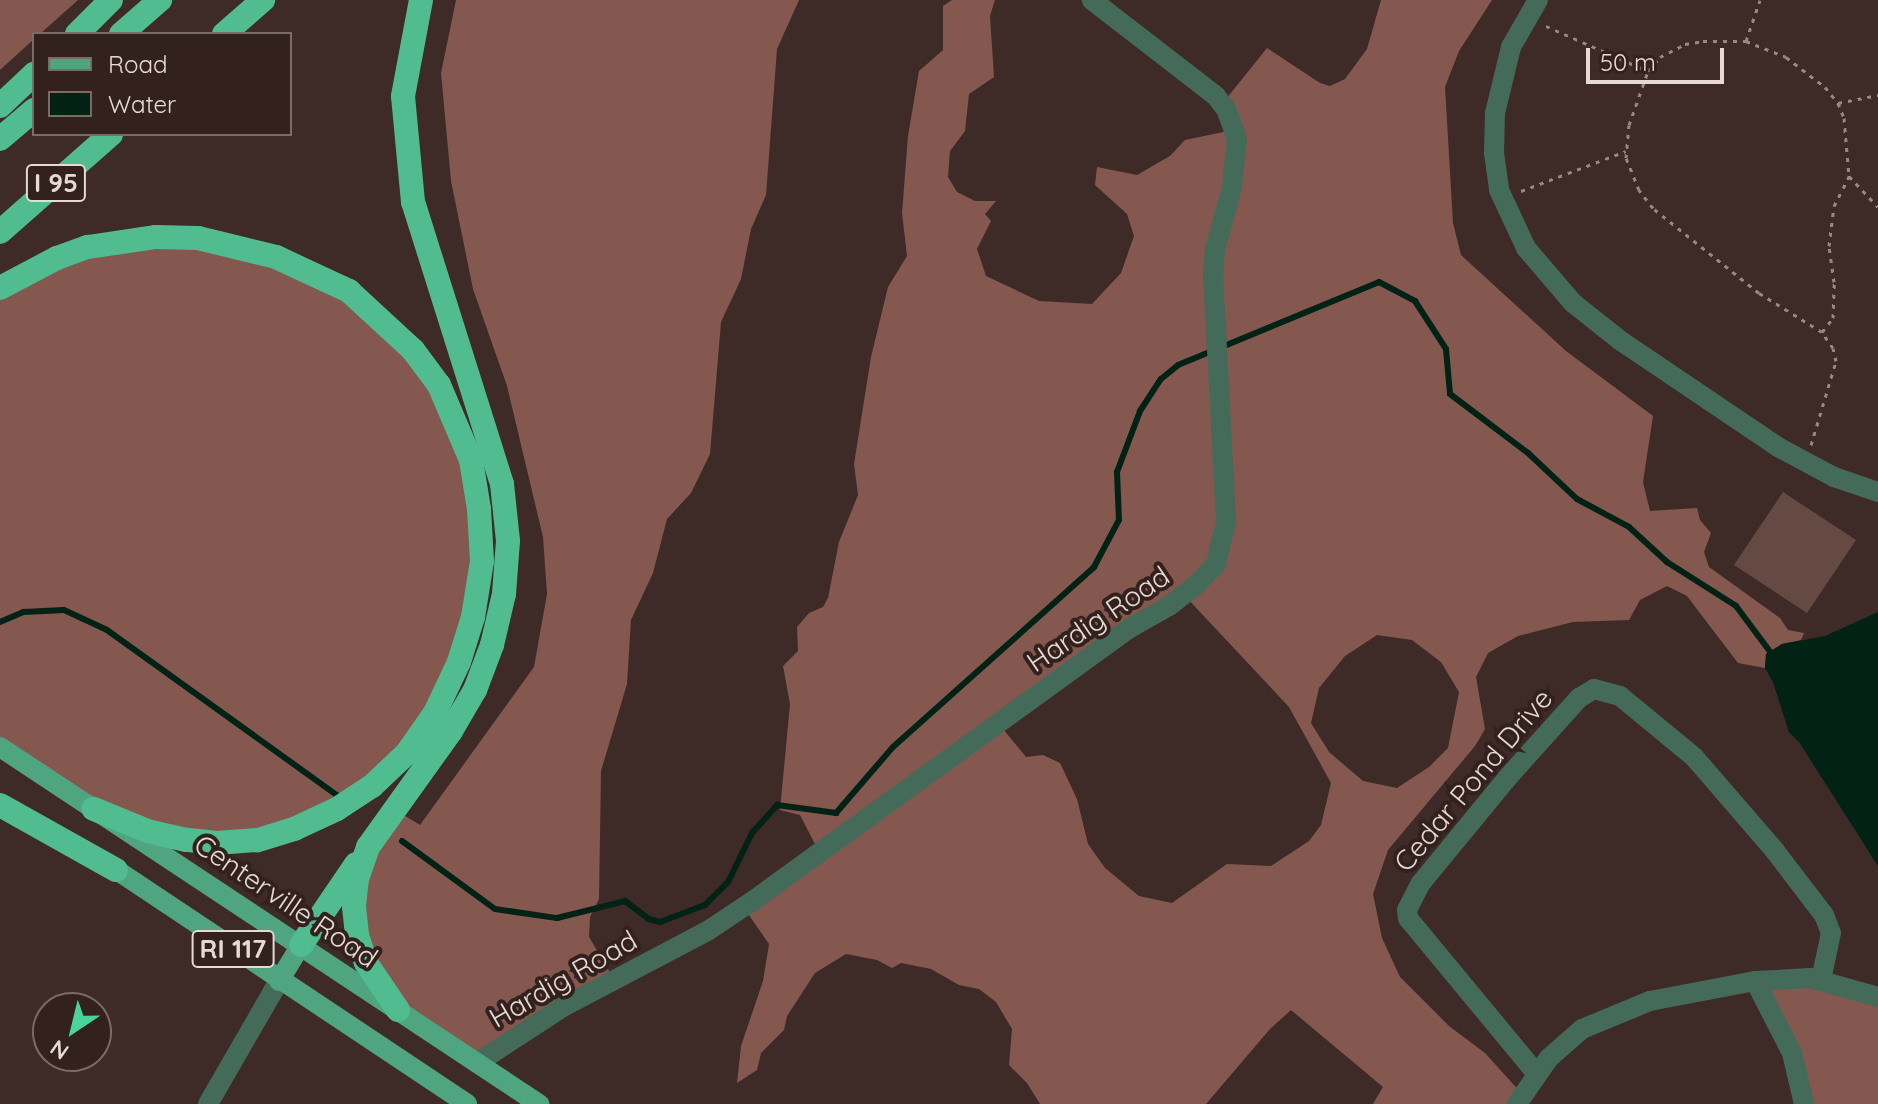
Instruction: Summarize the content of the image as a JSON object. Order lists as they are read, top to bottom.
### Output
{
  "streets": {
    "highway": ["I 95"],
    "main road": ["Centerville Road", "RI 117"],
    "street": ["Hardig Road", "Cedar Pond Drive"]
  },
  "crossings": [
    ["Hardig Road", "Centerville Road"]
  ],
  "legend": ["Road", "Water"],
  "scale_bar": "50 m",
  "north": "bottom left"
}
